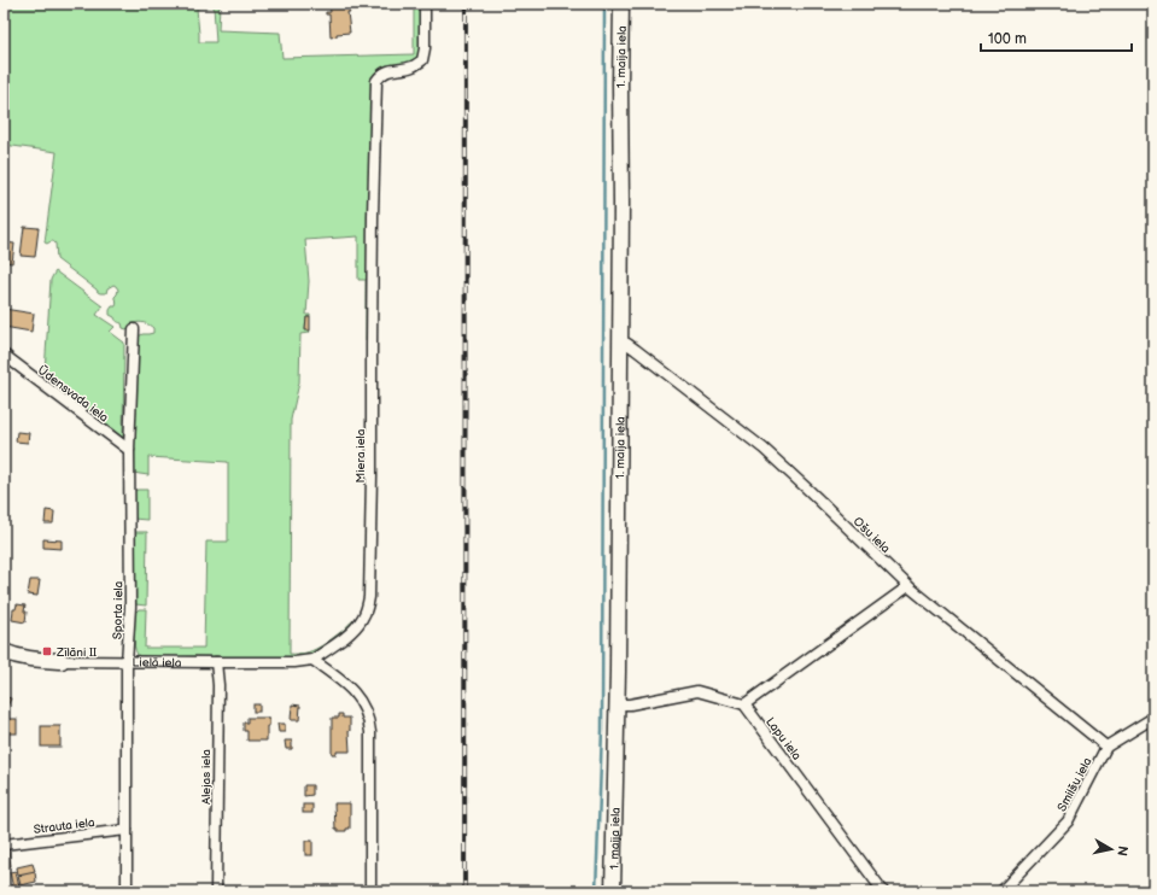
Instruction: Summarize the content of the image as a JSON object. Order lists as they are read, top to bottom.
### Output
{
  "streets": {
    "street": [
      "1. maija iela",
      "Ūdensvada iela",
      "Miera iela",
      "Ošu iela",
      "Sporta iela",
      "Lielā iela",
      "Lapu iela",
      "Alejas iela",
      "Smilšu iela",
      "Strauta iela"
    ]
  },
  "crossings": [
    ["1. maija iela", "Ošu iela"],
    ["Ūdensvada iela", "Sporta iela"],
    ["Miera iela", "Lielā iela"],
    ["Ošu iela", "Smilšu iela"],
    ["Sporta iela", "Lielā iela"],
    ["Sporta iela", "Strauta iela"],
    ["Lielā iela", "Alejas iela"]
  ],
  "places": {
    "transit": ["Zīlāni II"]
  },
  "scale_bar": "100 m",
  "north": "right"
}
